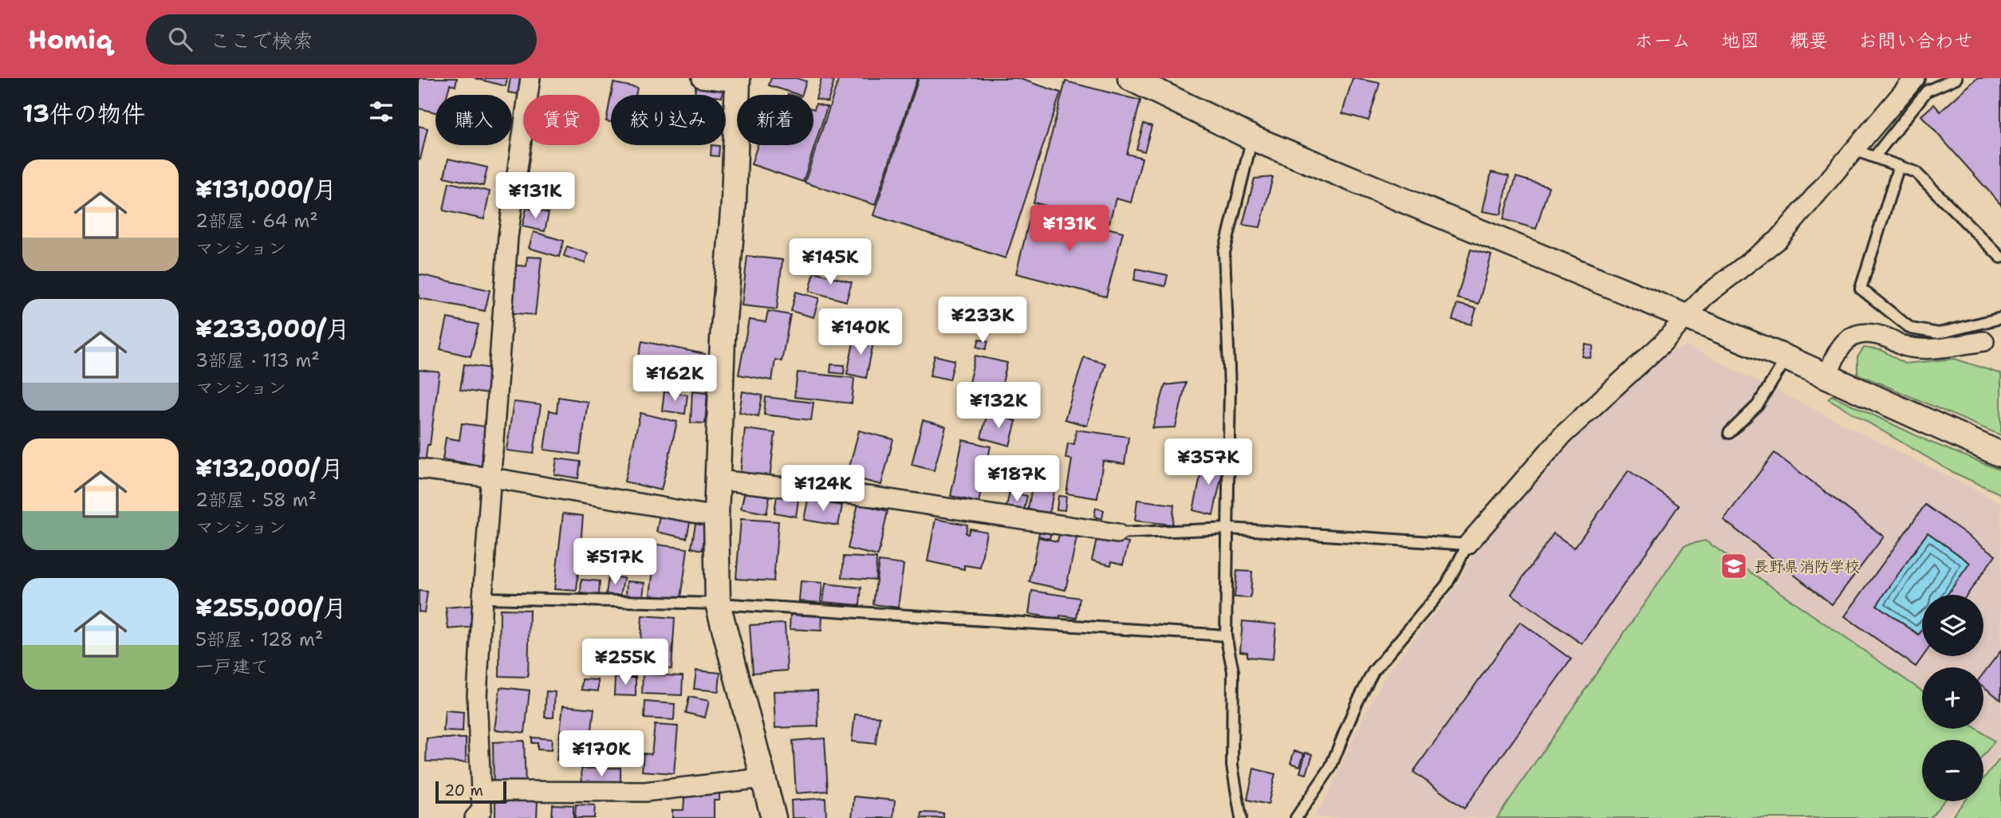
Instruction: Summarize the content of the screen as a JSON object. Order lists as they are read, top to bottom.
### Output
{
  "places": {
    "school or university": ["長野県消防学校"]
  },
  "scale_bar": "20 m",
  "page": {
    "header": "Homiq",
    "search": "ここで検索",
    "nav": [
      "ホーム",
      "地図",
      "概要",
      "お問い合わせ"
    ],
    "heading": "13件の物件",
    "chip": [
      "購入",
      "賃貸",
      "絞り込み",
      "新着"
    ],
    "list": [
      {
        "name": "¥131,000/月",
        "note": "2部屋 · 64 m² · マンション"
      },
      {
        "name": "¥233,000/月",
        "note": "3部屋 · 113 m² · マンション"
      },
      {
        "name": "¥132,000/月",
        "note": "2部屋 · 58 m² · マンション"
      },
      {
        "name": "¥255,000/月",
        "note": "5部屋 · 128 m² · 一戸建て"
      }
    ],
    "price": [
      "¥131K",
      "¥131K",
      "¥145K",
      "¥233K",
      "¥140K",
      "¥162K",
      "¥132K",
      "¥357K",
      "¥187K",
      "¥124K",
      "¥517K",
      "¥255K",
      "¥170K"
    ],
    "map_buttons": ["+", "−"],
    "scale": "20 m"
  }
}
